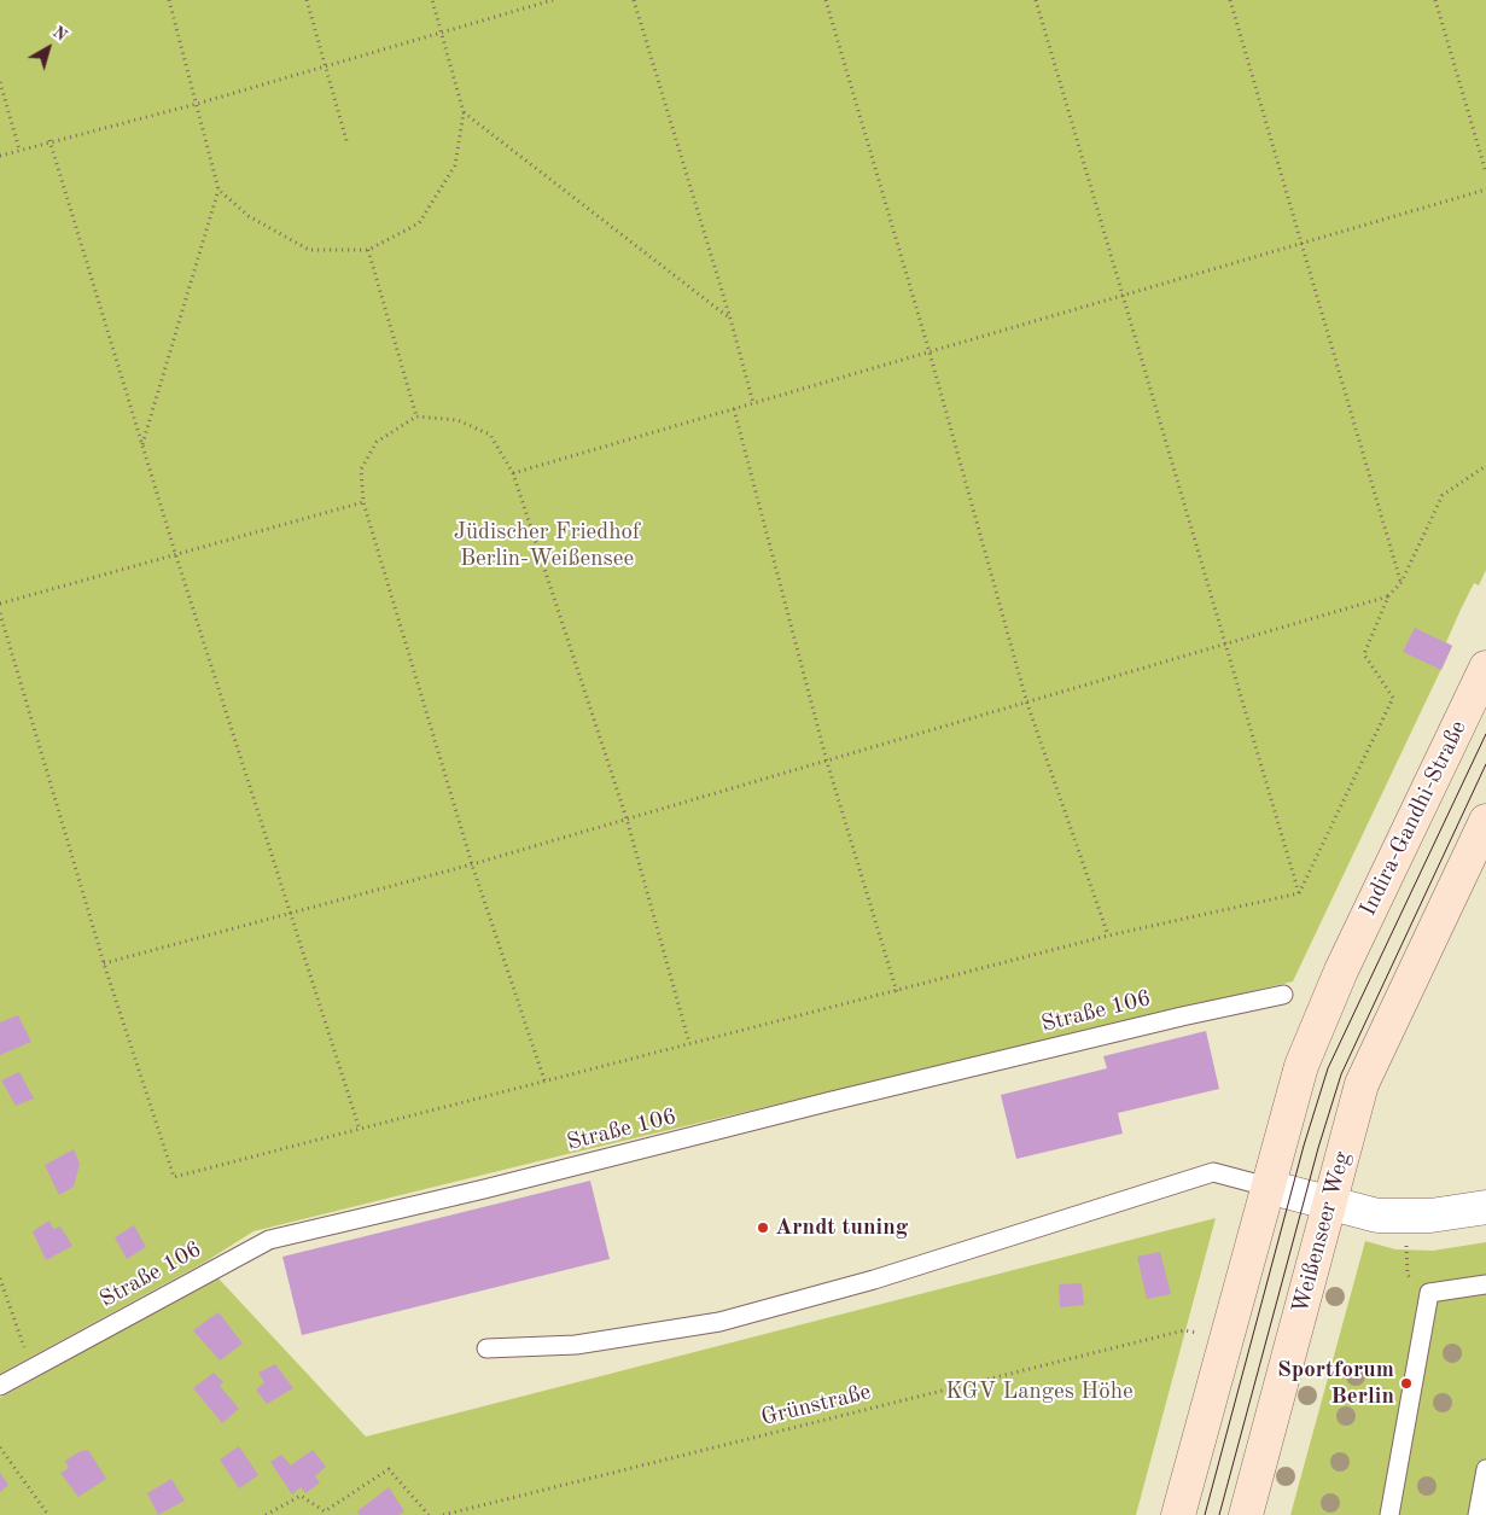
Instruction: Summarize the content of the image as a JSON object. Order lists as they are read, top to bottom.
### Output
{
  "streets": {
    "main road": ["Indira-Gandhi-Straße", "Weißenseer Weg"],
    "lane": ["Straße 106"],
    "path": ["Grünstraße"]
  },
  "parks": ["Jüdischer Friedhof Berlin-Weißensee", "KGV Langes Höhe"],
  "places": ["Arndt tuning", "Sportforum Berlin"],
  "north": "top right"
}
